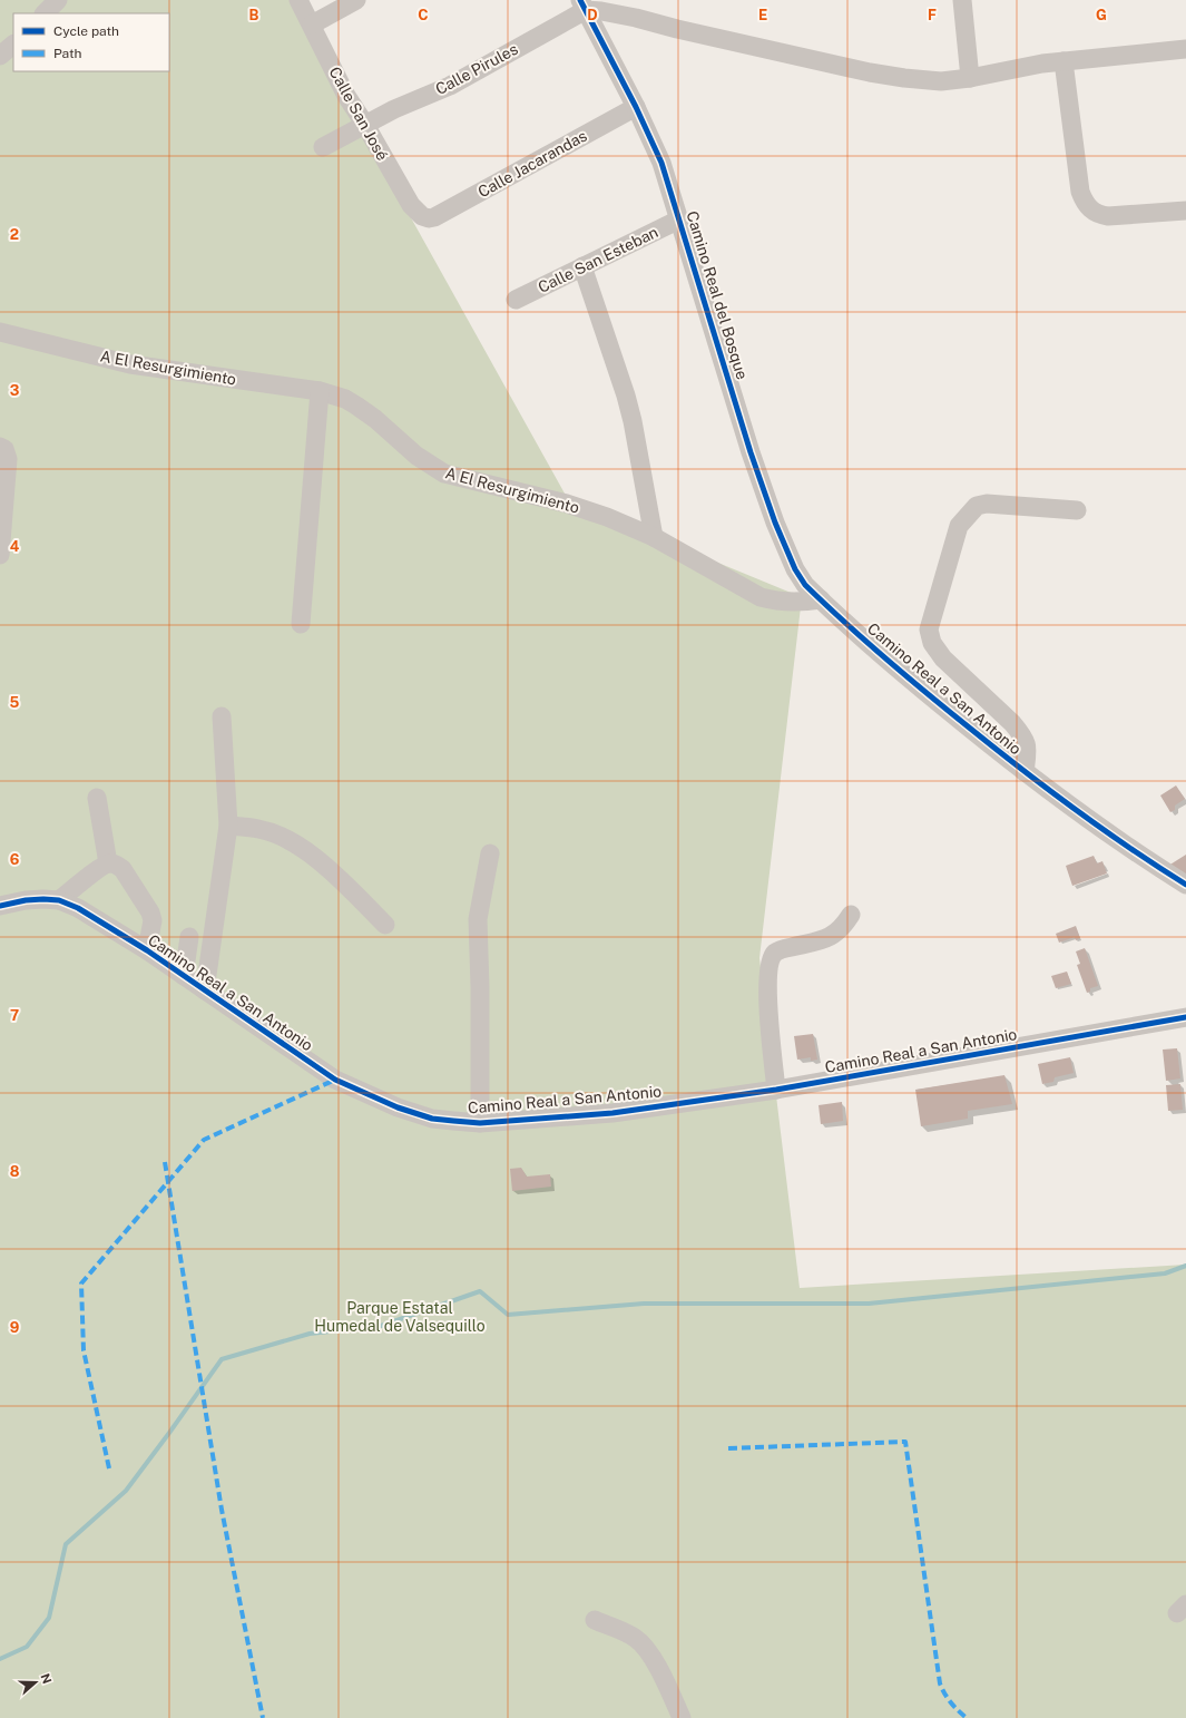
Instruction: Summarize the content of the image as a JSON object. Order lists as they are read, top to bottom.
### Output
{
  "streets": {
    "street": [
      "Calle Pirules",
      "Calle San José",
      "Calle Jacarandas",
      "Calle San Esteban",
      "Camino Real del Bosque",
      "A El Resurgimiento",
      "Camino Real a San Antonio"
    ]
  },
  "crossings": [
    ["Calle Pirules", "Calle San José"],
    ["Calle Pirules", "Camino Real del Bosque"],
    ["Calle San José", "Calle Jacarandas"],
    ["Calle Jacarandas", "Camino Real del Bosque"],
    ["Calle San Esteban", "Camino Real del Bosque"],
    ["Camino Real del Bosque", "A El Resurgimiento"],
    ["Camino Real del Bosque", "Camino Real a San Antonio"],
    ["A El Resurgimiento", "Camino Real a San Antonio"]
  ],
  "parks": ["Parque Estatal Humedal de Valsequillo"],
  "legend": ["Cycle path", "Path"],
  "north": "right",
  "grid": {
    "columns": [
      "B",
      "C",
      "D",
      "E",
      "F",
      "G"
    ],
    "rows": [
      "2",
      "3",
      "4",
      "5",
      "6",
      "7",
      "8",
      "9"
    ]
  }
}
